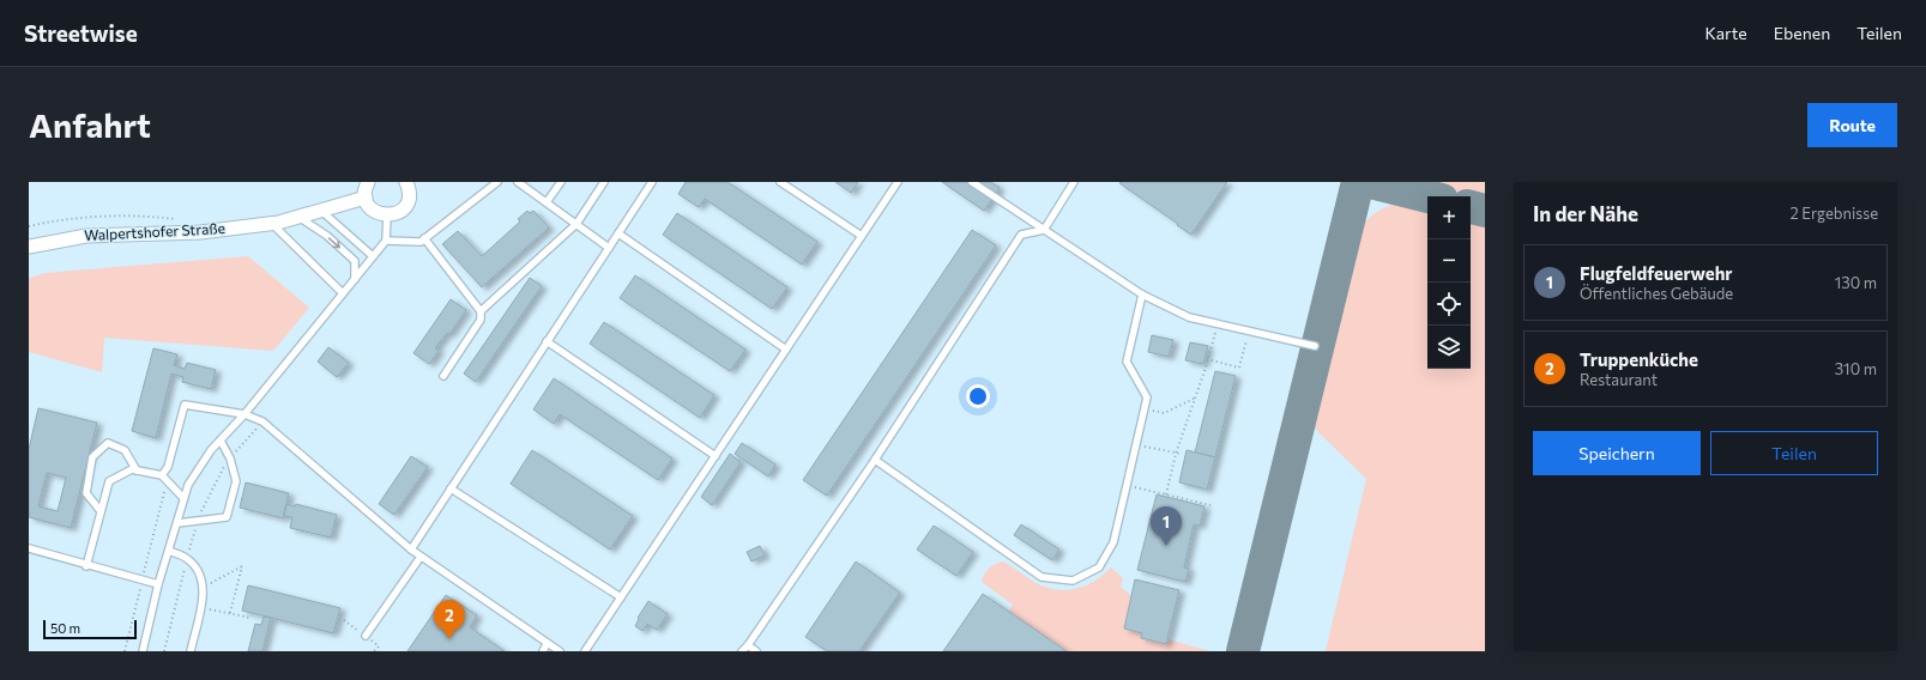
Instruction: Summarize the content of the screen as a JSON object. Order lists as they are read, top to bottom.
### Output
{
  "streets": {
    "street": ["Walpertshofer Straße"]
  },
  "scale_bar": "50 m",
  "page": {
    "header": "Streetwise",
    "nav": ["Karte", "Ebenen", "Teilen"],
    "buttons": [
      "Route",
      ["Speichern", "Teilen"]
    ],
    "title": "Anfahrt",
    "heading": ["In der Nähe", "2 Ergebnisse"],
    "map_buttons": ["+", "−"],
    "list": [
      {
        "mark": "1",
        "name": "Flugfeldfeuerwehr",
        "note": "Öffentliches Gebäude",
        "value": "130 m"
      },
      {
        "mark": "2",
        "name": "Truppenküche",
        "note": "Restaurant",
        "value": "310 m"
      }
    ],
    "pins": ["1", "2"],
    "scale": "50 m"
  }
}
